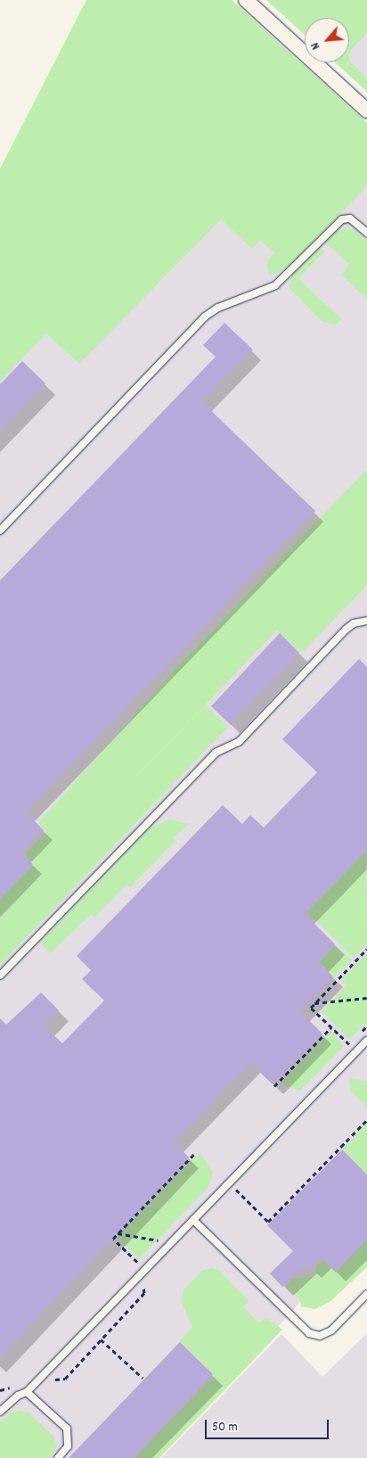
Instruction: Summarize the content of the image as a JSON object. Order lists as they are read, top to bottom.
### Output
{
  "scale_bar": "50 m",
  "north": "bottom left"
}
